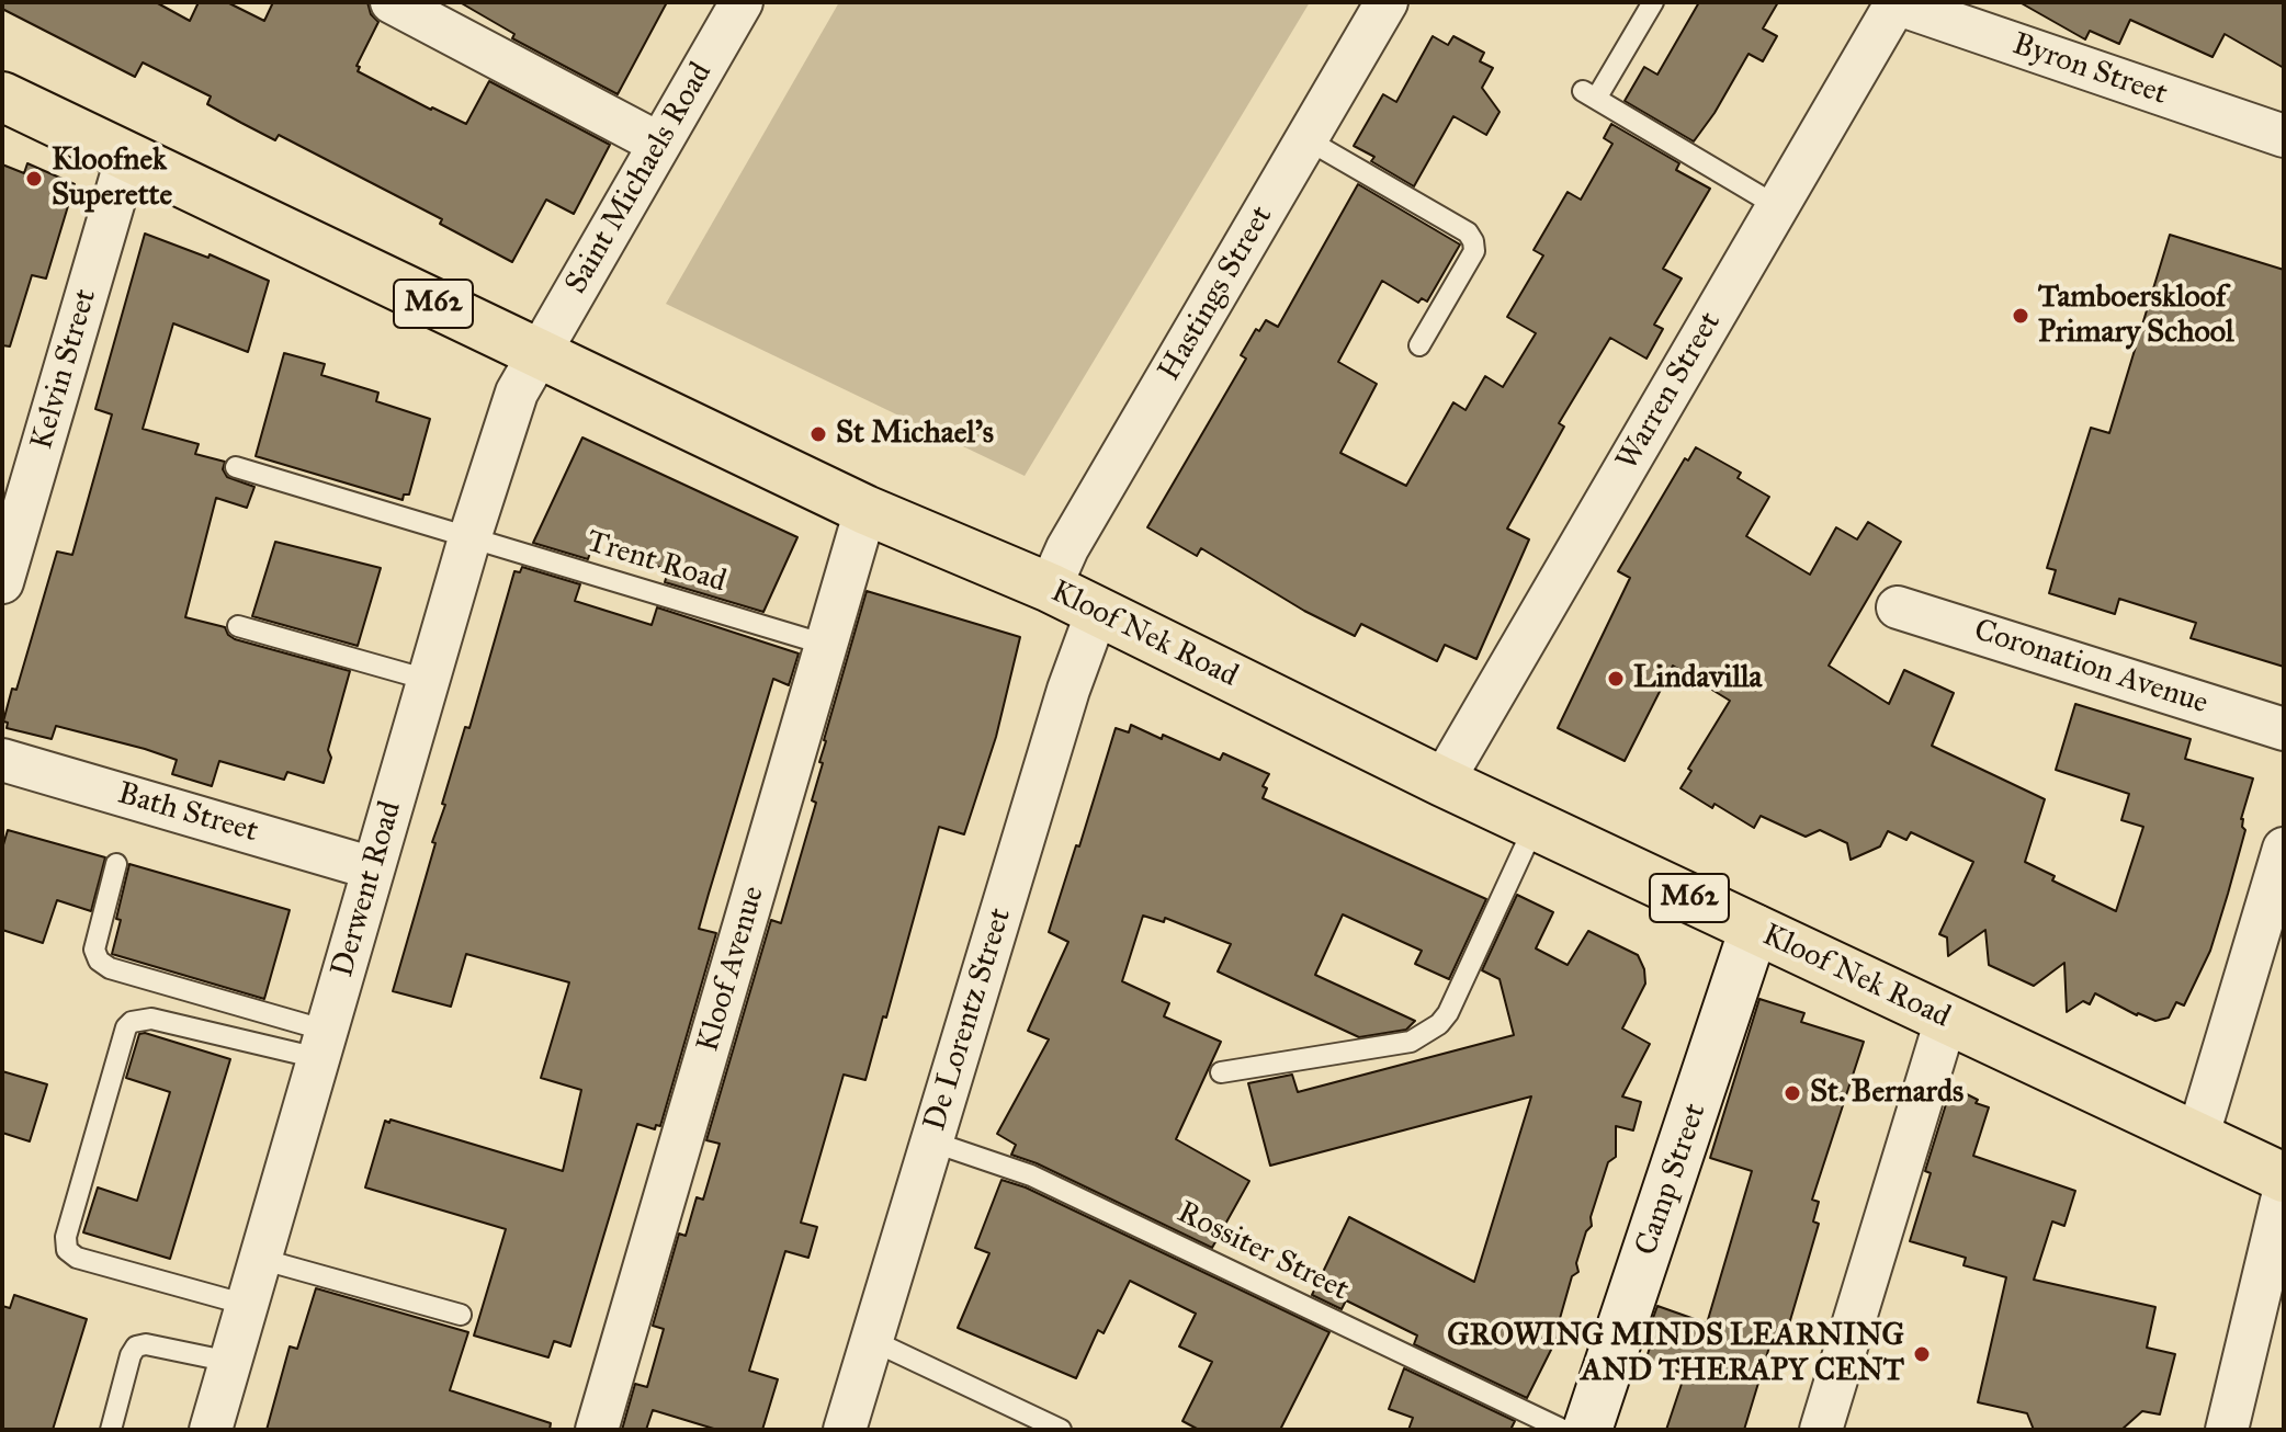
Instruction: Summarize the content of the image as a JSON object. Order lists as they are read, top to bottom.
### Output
{
  "streets": {
    "main road": ["M62", "Kloof Nek Road"],
    "street": [
      "Byron Street",
      "Saint Michaels Road",
      "Hastings Street",
      "Kelvin Street",
      "Warren Street",
      "Coronation Avenue",
      "Bath Street",
      "Derwent Road",
      "Kloof Avenue",
      "De Lorentz Street",
      "Camp Street"
    ],
    "lane": ["Trent Road", "Rossiter Street"]
  },
  "crossings": [
    ["Byron Street", "Warren Street"],
    ["Saint Michaels Road", "Kloof Nek Road"],
    ["Saint Michaels Road", "Derwent Road"],
    ["Hastings Street", "Kloof Nek Road"],
    ["Kelvin Street", "Kloof Nek Road"],
    ["Warren Street", "Kloof Nek Road"],
    ["Trent Road", "Derwent Road"],
    ["Trent Road", "Kloof Avenue"],
    ["Kloof Nek Road", "Derwent Road"],
    ["Kloof Nek Road", "Kloof Avenue"],
    ["Kloof Nek Road", "De Lorentz Street"],
    ["Kloof Nek Road", "Camp Street"],
    ["Bath Street", "Derwent Road"],
    ["De Lorentz Street", "Rossiter Street"]
  ],
  "places": [
    "Kloofnek Superette",
    "Tamboerskloof Primary School",
    "St Michael's",
    "Lindavilla",
    "St. Bernards",
    "GROWING MINDS LEARNING AND THERAPY CENT"
  ]
}
